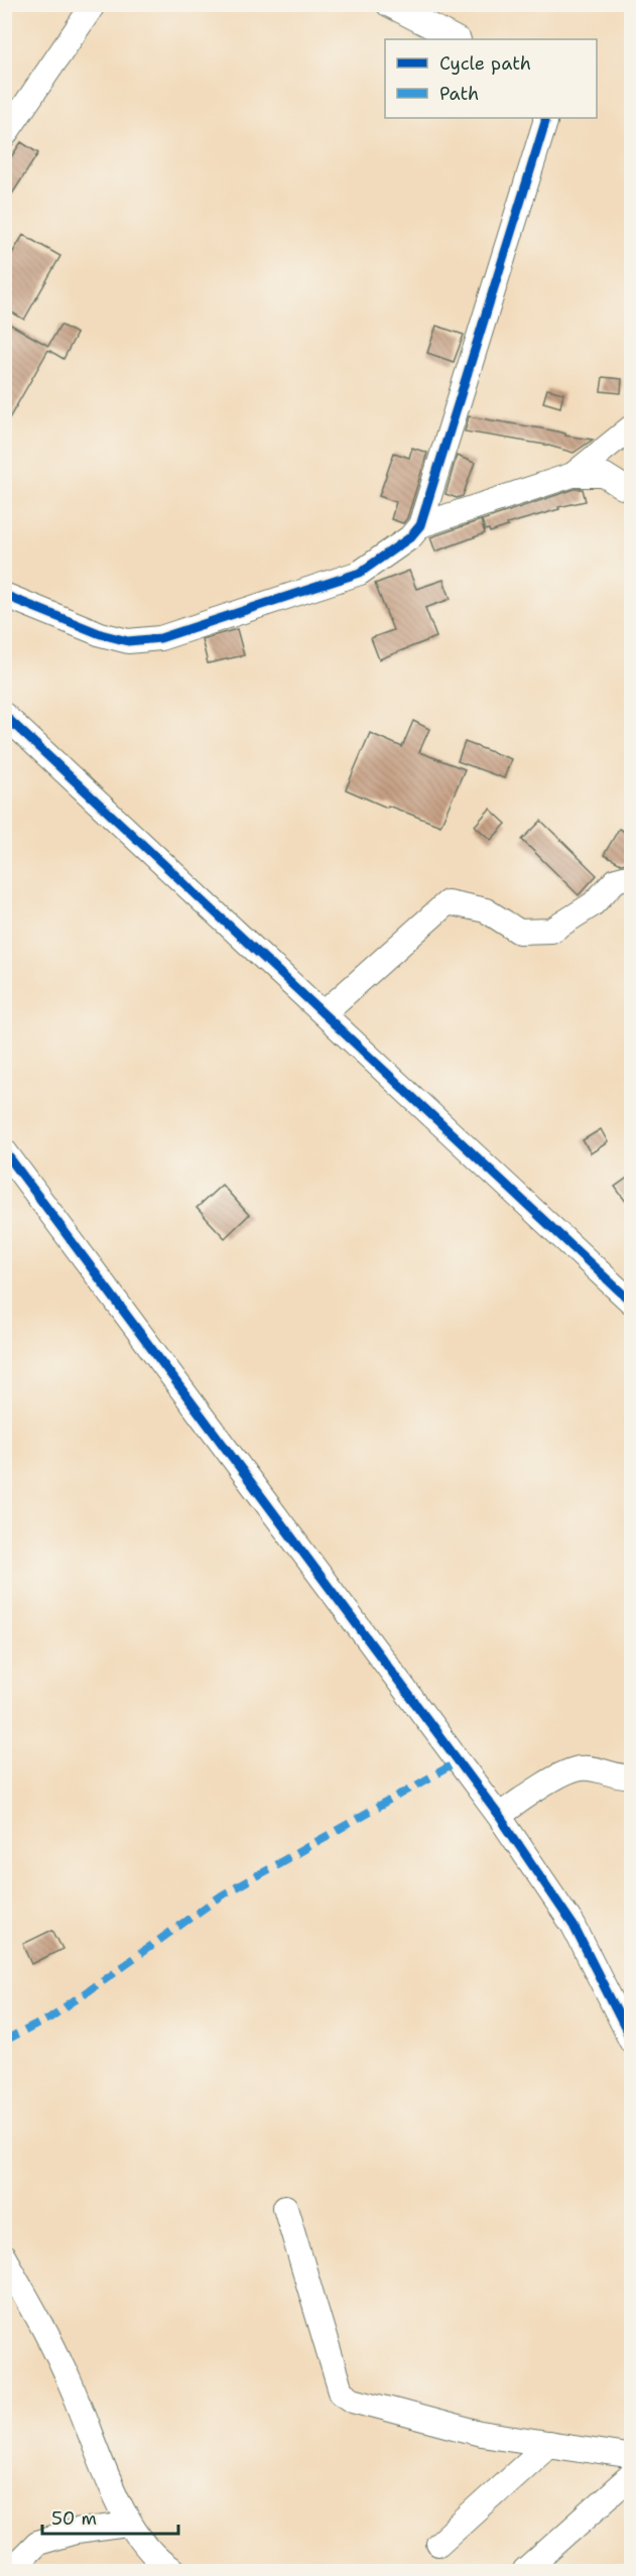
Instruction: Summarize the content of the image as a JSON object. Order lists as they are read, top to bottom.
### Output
{
  "legend": ["Cycle path", "Path"],
  "scale_bar": "50 m"
}
